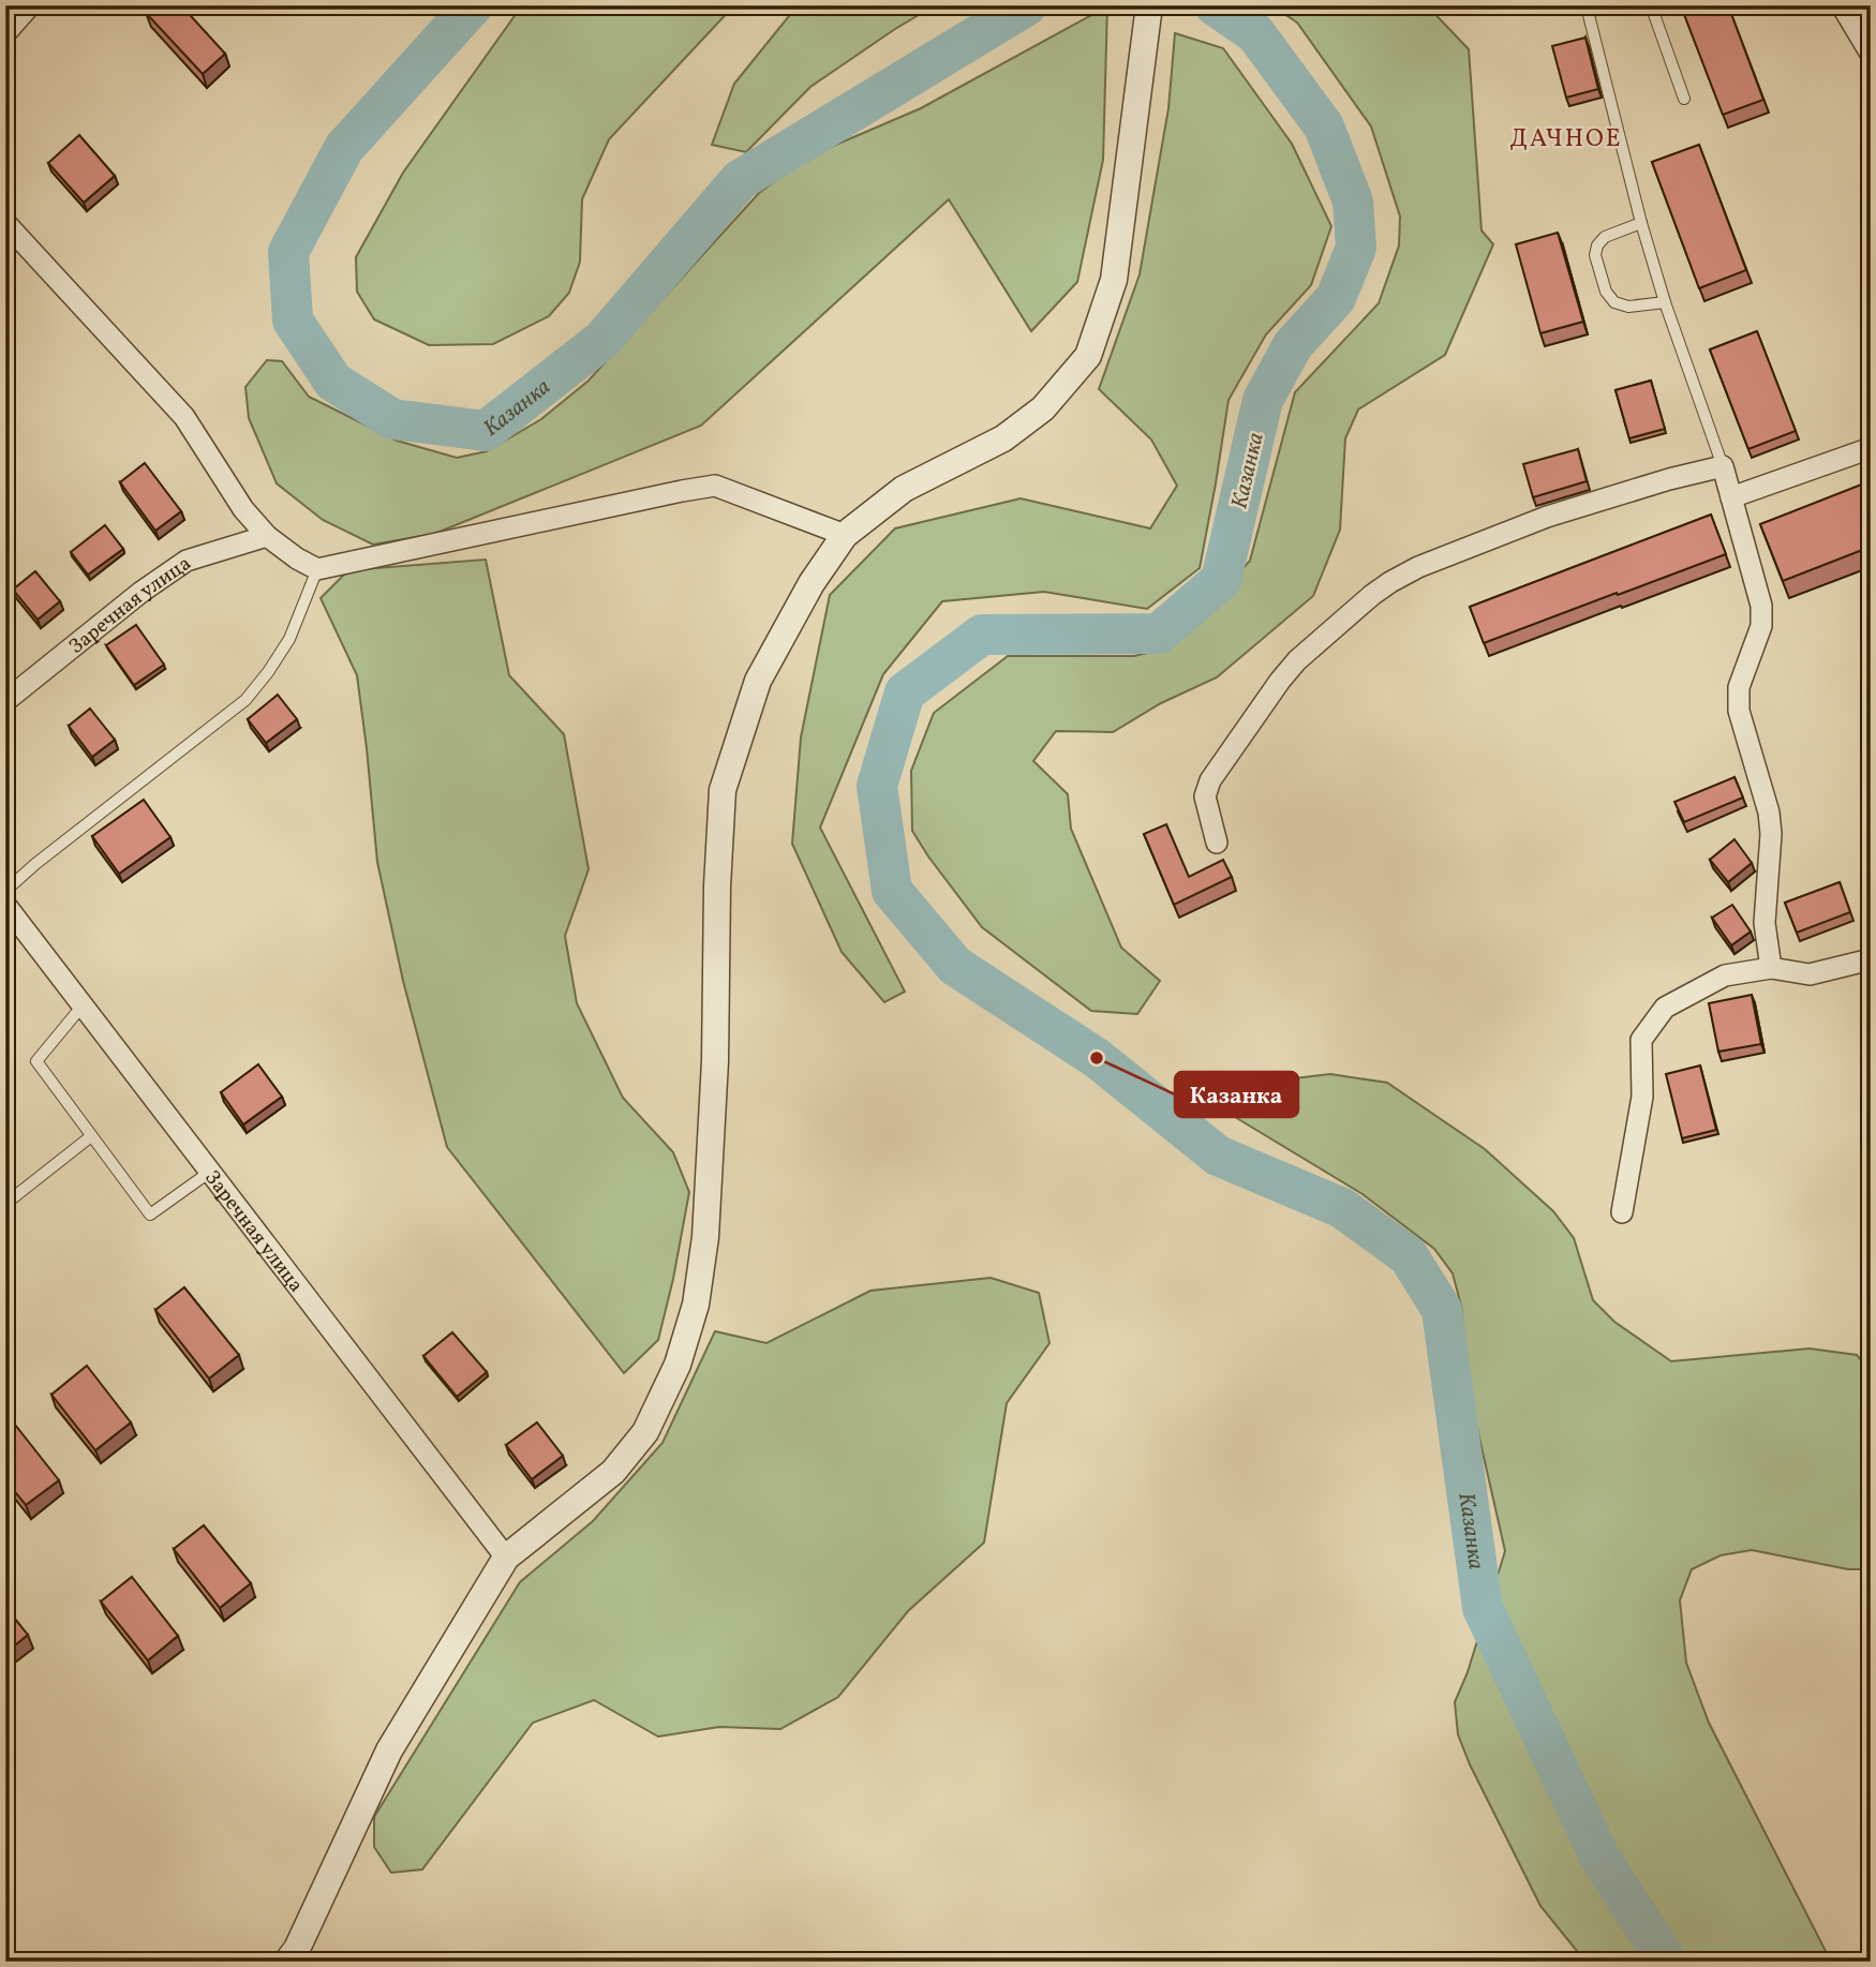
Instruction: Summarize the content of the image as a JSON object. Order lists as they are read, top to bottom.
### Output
{
  "streets": {
    "street": ["Заречная улица"]
  },
  "districts": ["ДАЧНОЕ"],
  "water": ["Казанка"],
  "places": ["Казанка"]
}
